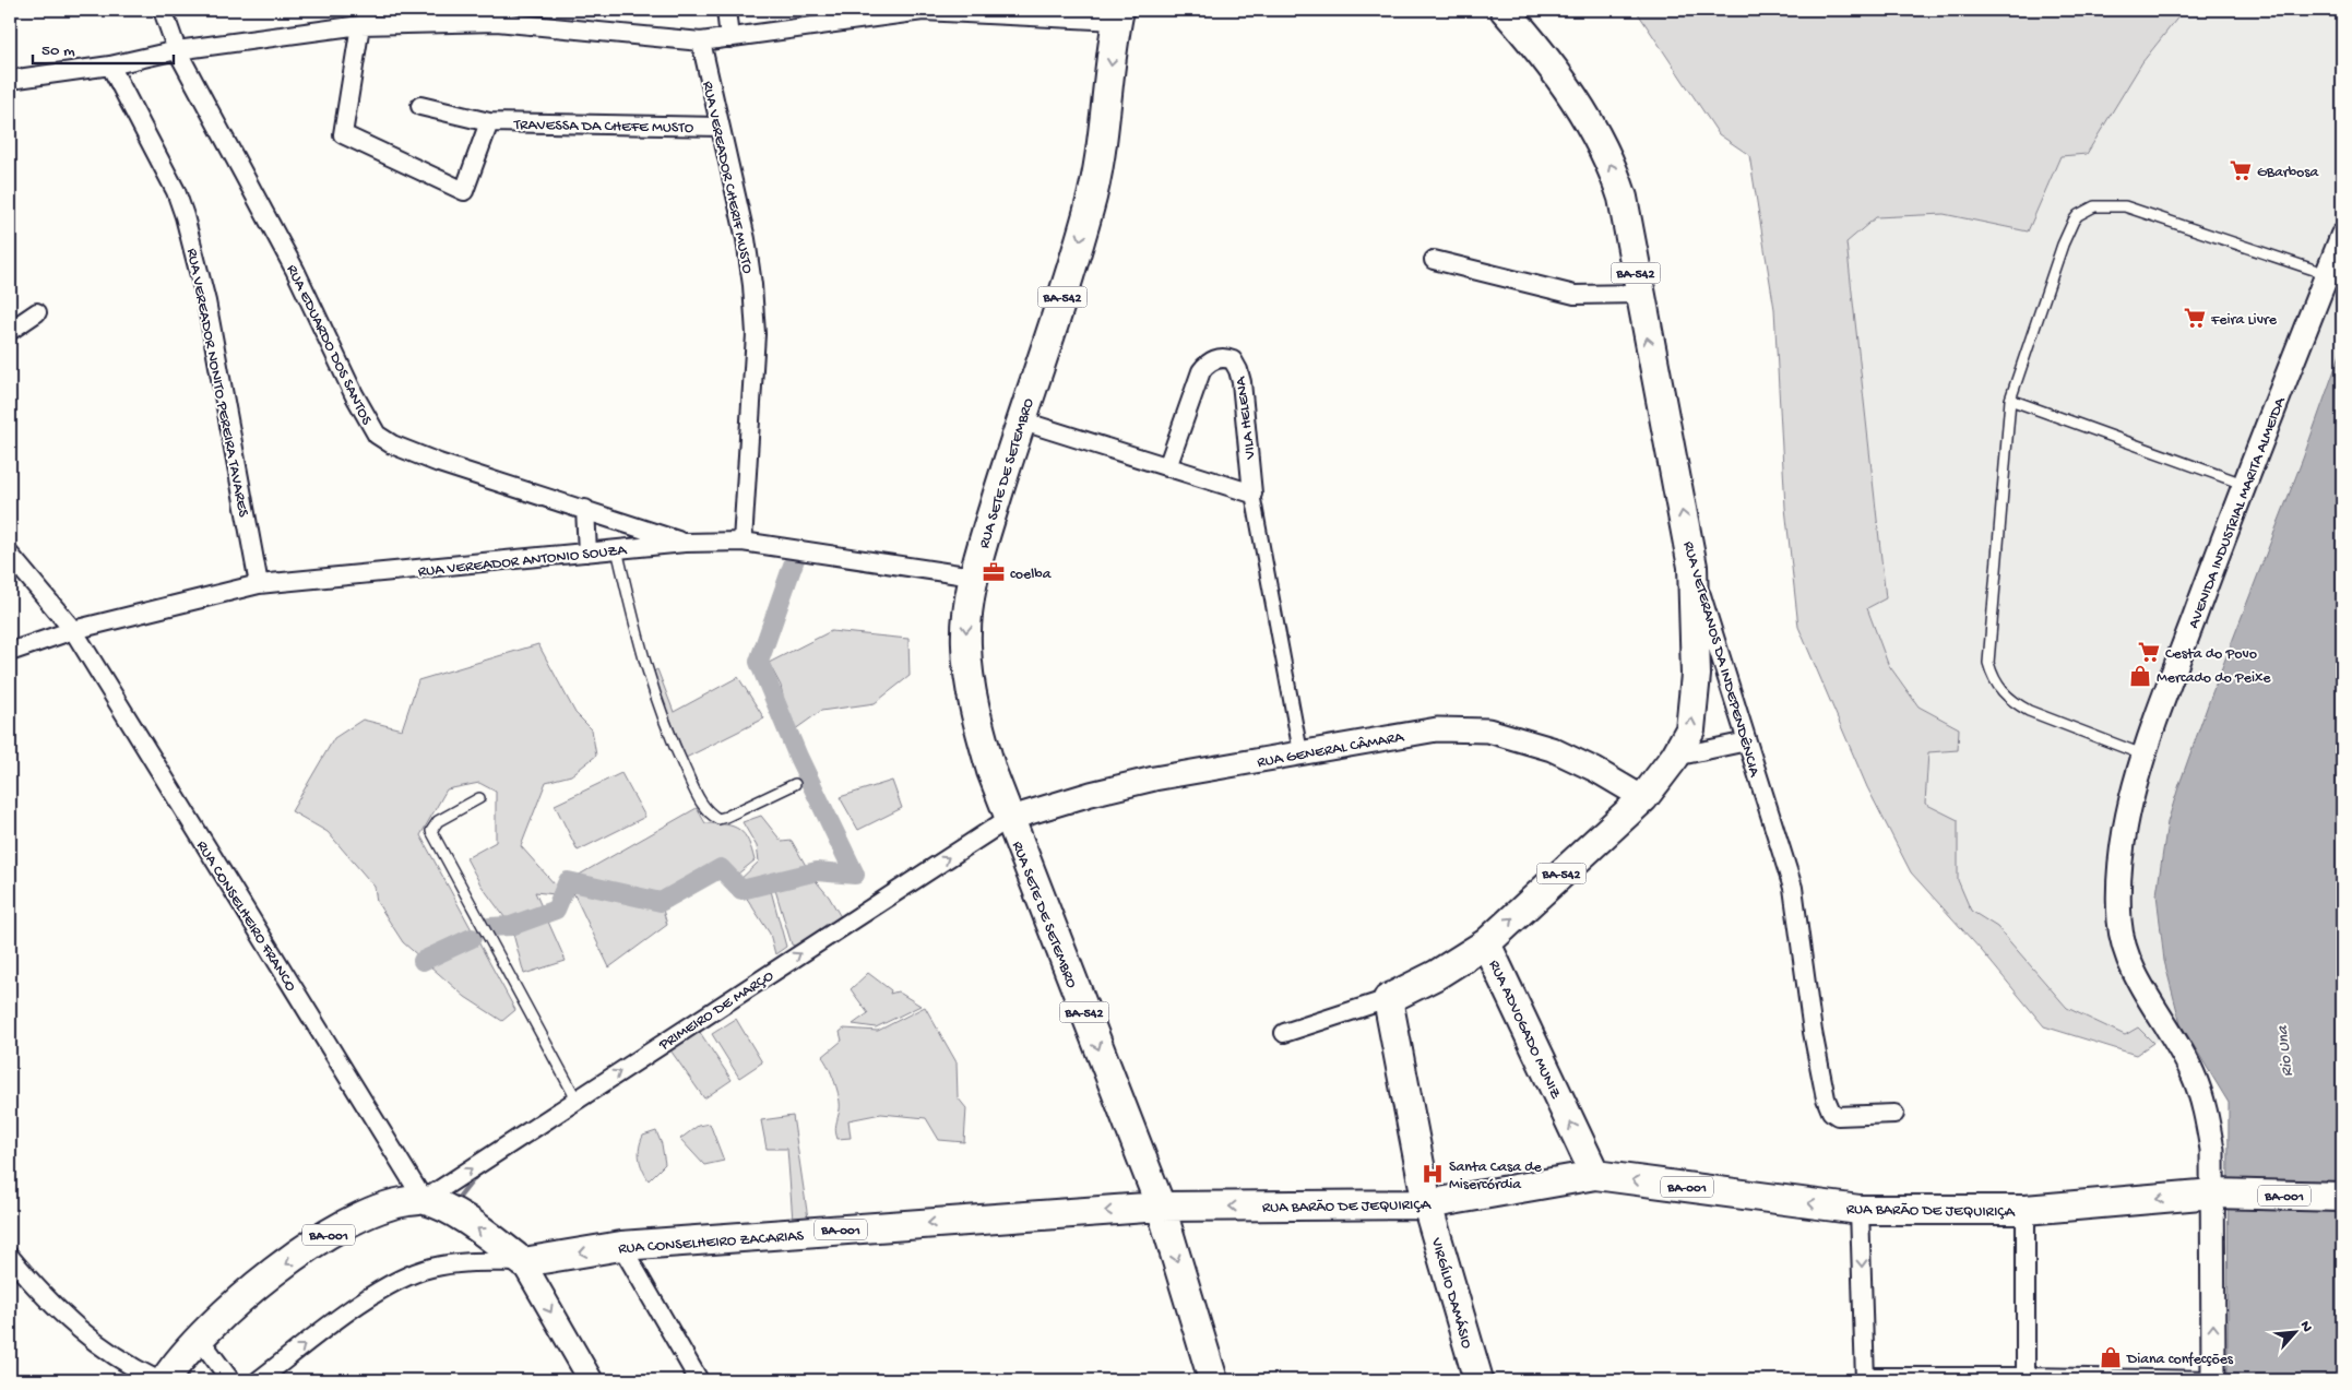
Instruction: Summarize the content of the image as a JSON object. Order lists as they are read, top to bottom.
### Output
{
  "streets": {
    "main road": [
      "BA-542",
      "RUA SETE DE SETEMBRO",
      "RUA VETERANOS DA INDEPENDÊNCIA",
      "RUA ADVOGADO MUNIZ",
      "BA-001",
      "RUA BARÃO DE JEQUIRIÇA",
      "RUA CONSELHEIRO ZACARIAS",
      "VIRGÍLIO DAMÁSIO"
    ],
    "street": [
      "TRAVESSA DA CHEFE MUSTO",
      "RUA VEREADOR CHERIF MUSTO",
      "RUA EDUARDO DOS SANTOS",
      "RUA VEREADOR NONITO PEREIRA TAVARES",
      "VILA HELENA",
      "AVENIDA INDUSTRIAL MARITA ALMEIDA",
      "RUA VEREADOR ANTONIO SOUZA",
      "RUA GENERAL CÂMARA",
      "RUA CONSELHEIRO FRANCO",
      "PRIMEIRO DE MARÇO"
    ]
  },
  "crossings": [
    ["TRAVESSA DA CHEFE MUSTO", "RUA VEREADOR CHERIF MUSTO"],
    ["RUA VEREADOR CHERIF MUSTO", "RUA VEREADOR ANTONIO SOUZA"],
    ["RUA EDUARDO DOS SANTOS", "RUA VEREADOR ANTONIO SOUZA"],
    ["RUA VEREADOR NONITO PEREIRA TAVARES", "RUA VEREADOR ANTONIO SOUZA"],
    ["RUA SETE DE SETEMBRO", "RUA VEREADOR ANTONIO SOUZA"],
    ["RUA SETE DE SETEMBRO", "RUA GENERAL CÂMARA"],
    ["RUA SETE DE SETEMBRO", "PRIMEIRO DE MARÇO"],
    ["RUA SETE DE SETEMBRO", "RUA BARÃO DE JEQUIRIÇA"],
    ["RUA SETE DE SETEMBRO", "RUA CONSELHEIRO ZACARIAS"],
    ["AVENIDA INDUSTRIAL MARITA ALMEIDA", "BA-001"],
    ["AVENIDA INDUSTRIAL MARITA ALMEIDA", "RUA BARÃO DE JEQUIRIÇA"],
    ["RUA VEREADOR ANTONIO SOUZA", "RUA CONSELHEIRO FRANCO"],
    ["RUA VETERANOS DA INDEPENDÊNCIA", "RUA ADVOGADO MUNIZ"],
    ["RUA GENERAL CÂMARA", "PRIMEIRO DE MARÇO"],
    ["RUA GENERAL CÂMARA", "RUA ADVOGADO MUNIZ"],
    ["RUA CONSELHEIRO FRANCO", "PRIMEIRO DE MARÇO"],
    ["RUA CONSELHEIRO FRANCO", "BA-001"],
    ["PRIMEIRO DE MARÇO", "BA-001"],
    ["RUA ADVOGADO MUNIZ", "RUA BARÃO DE JEQUIRIÇA"],
    ["BA-001", "RUA BARÃO DE JEQUIRIÇA"],
    ["BA-001", "RUA CONSELHEIRO ZACARIAS"],
    ["RUA BARÃO DE JEQUIRIÇA", "RUA CONSELHEIRO ZACARIAS"],
    ["RUA BARÃO DE JEQUIRIÇA", "VIRGÍLIO DAMÁSIO"]
  ],
  "one_way": [
    "RUA SETE DE SETEMBRO",
    "RUA VETERANOS DA INDEPENDÊNCIA",
    "PRIMEIRO DE MARÇO",
    "RUA ADVOGADO MUNIZ",
    "RUA BARÃO DE JEQUIRIÇA",
    "RUA CONSELHEIRO ZACARIAS"
  ],
  "water": ["Rio Una"],
  "places": {
    "supermarket": ["GBarbosa", "Feira Livre", "Cesta do Povo"],
    "office": ["coelba"],
    "shop": ["Mercado do Peixe", "Diana confecções"],
    "hospital": ["Santa Casa de Misercórdia"]
  },
  "scale_bar": "50 m",
  "north": "top right"
}
